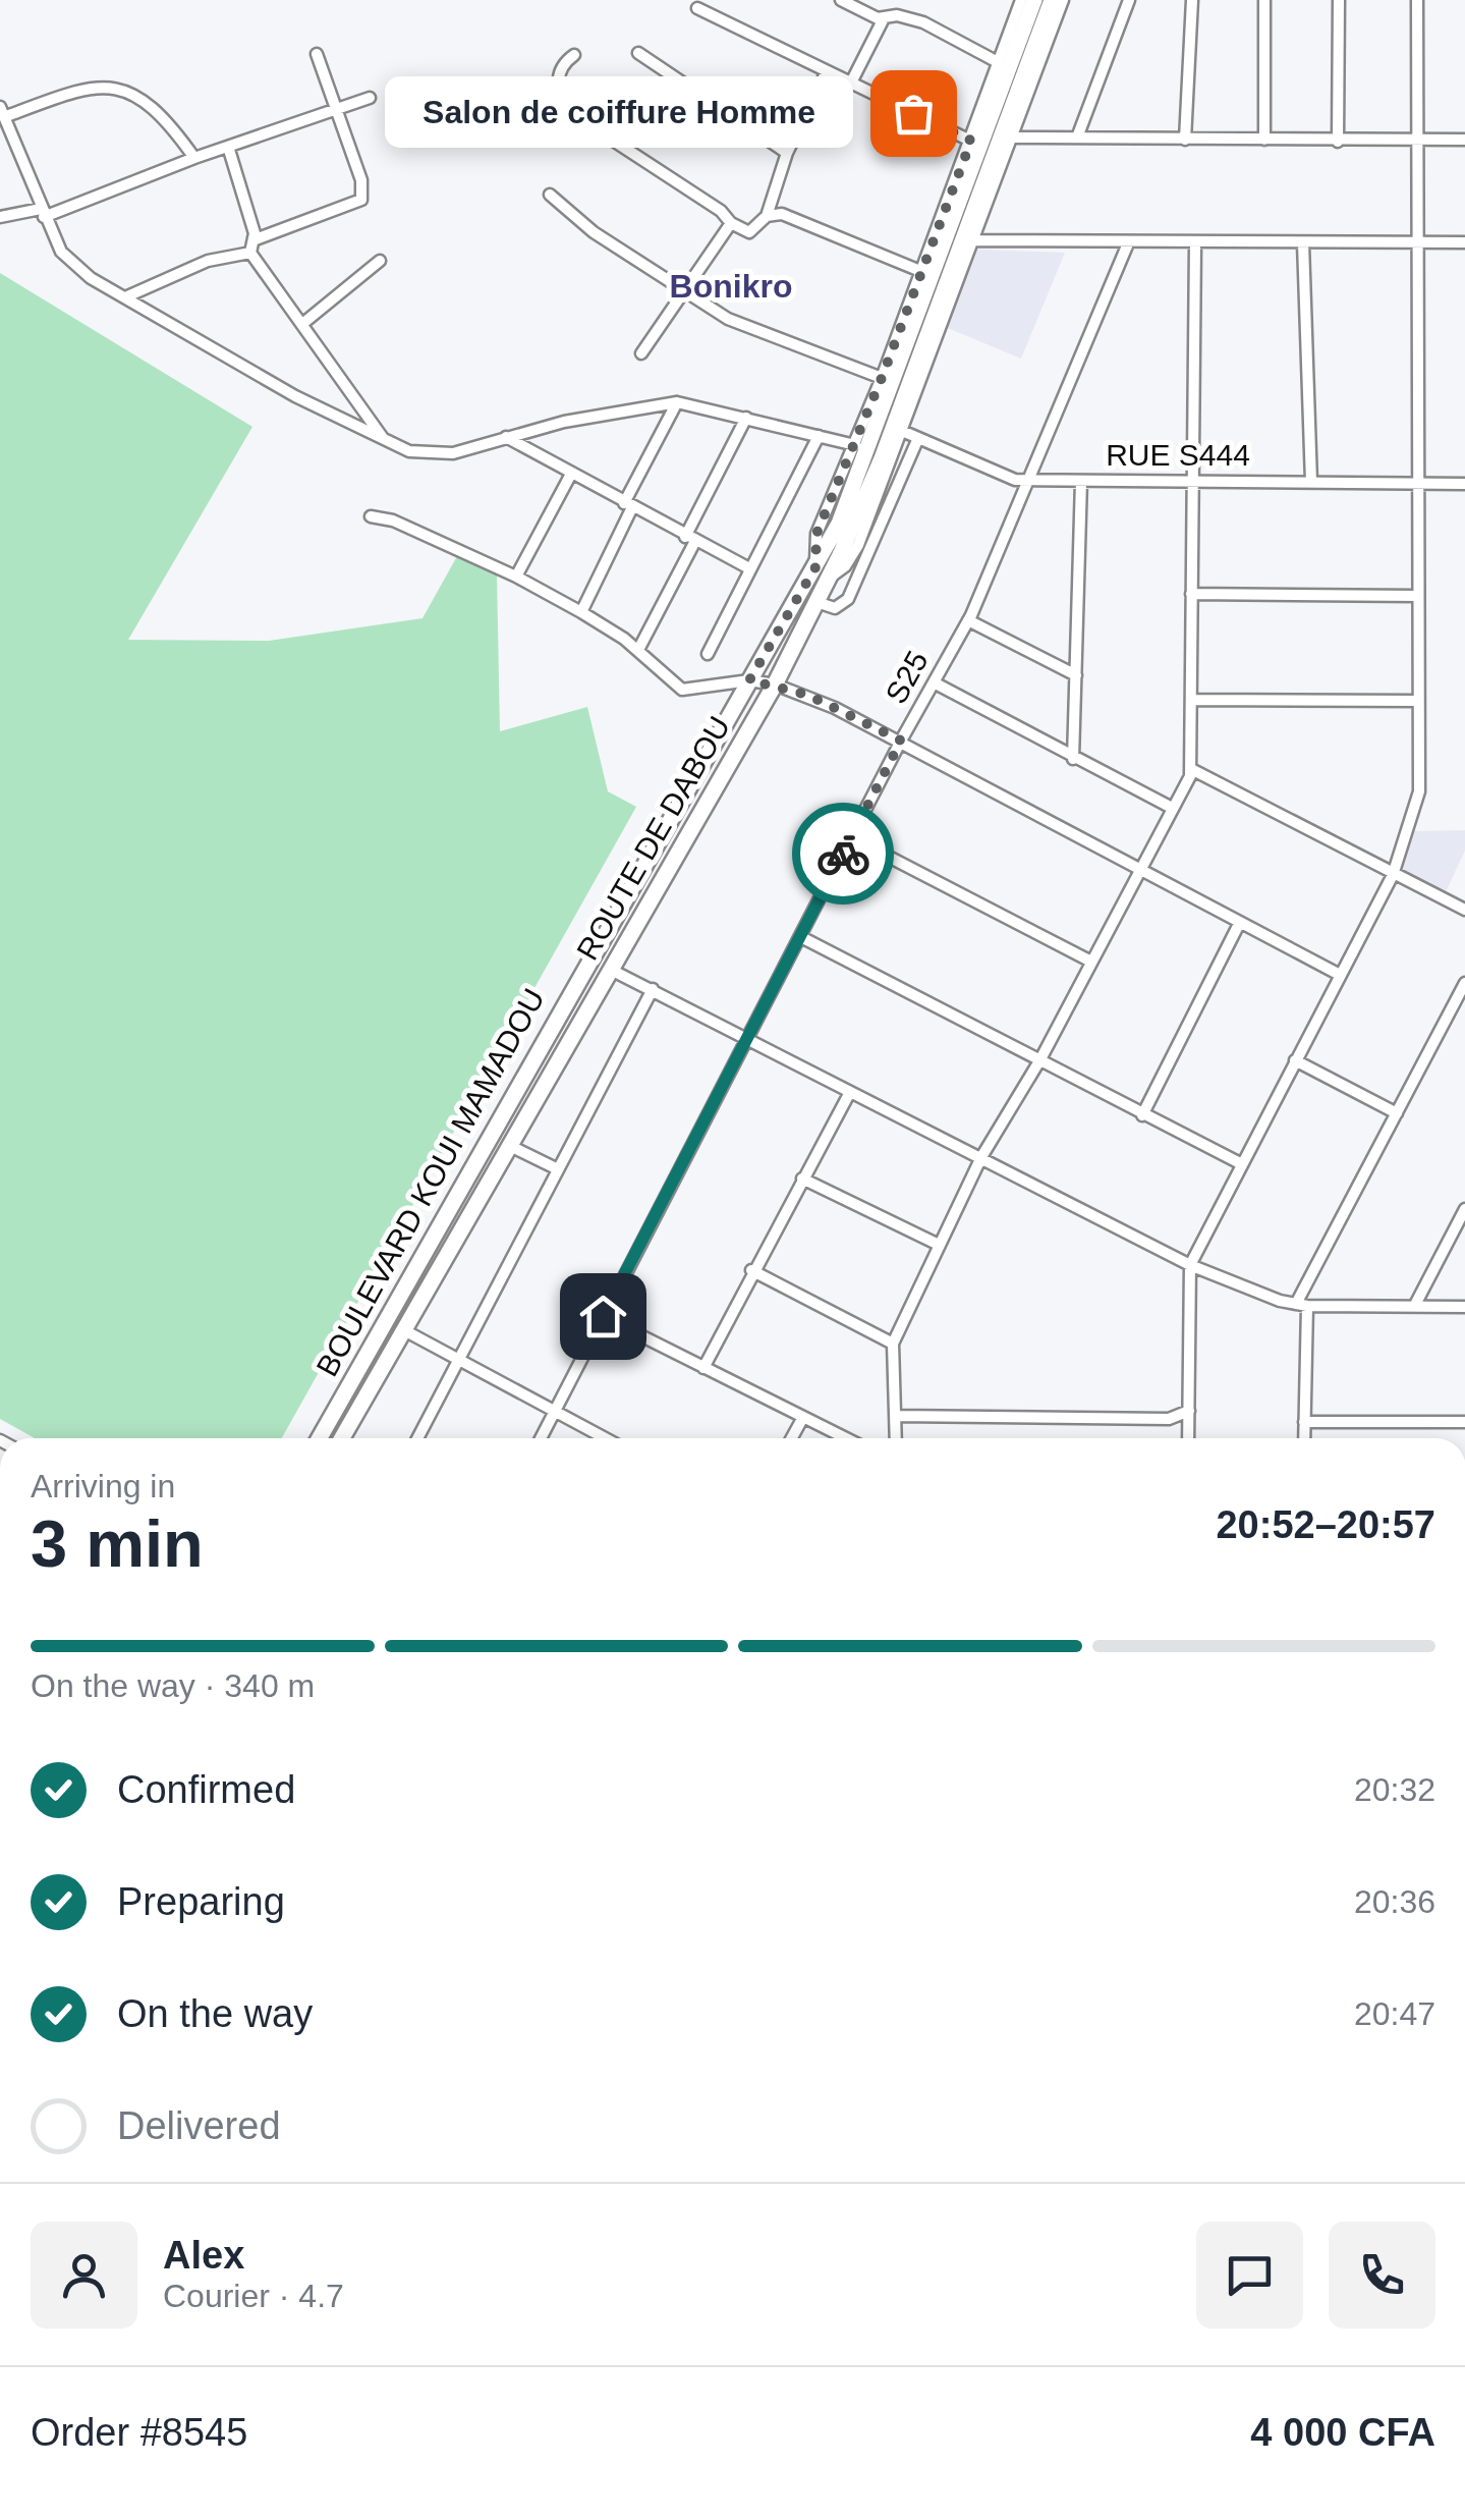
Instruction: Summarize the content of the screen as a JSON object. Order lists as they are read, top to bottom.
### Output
{
  "streets": {
    "main road": ["ROUTE DE DABOU", "BOULEVARD KOUI MAMADOU"],
    "street": ["RUE S444", "S25"]
  },
  "crossings": [
    ["RUE S444", "S25"],
    ["ROUTE DE DABOU", "BOULEVARD KOUI MAMADOU"]
  ],
  "districts": ["Bonikro"],
  "places": ["Salon de coiffure Homme"],
  "page": {
    "bubble": "Salon de coiffure Homme",
    "heading": ["3 min", "Arriving in", "20:52–20:57"],
    "panel": [
      "Alex",
      "Courier · 4.7",
      "Order #8545",
      "4 000 CFA"
    ],
    "bar": "On the way · 340 m",
    "list": [
      ["Confirmed", "20:32"],
      ["Preparing", "20:36"],
      ["On the way", "20:47"],
      "Delivered"
    ]
  }
}
